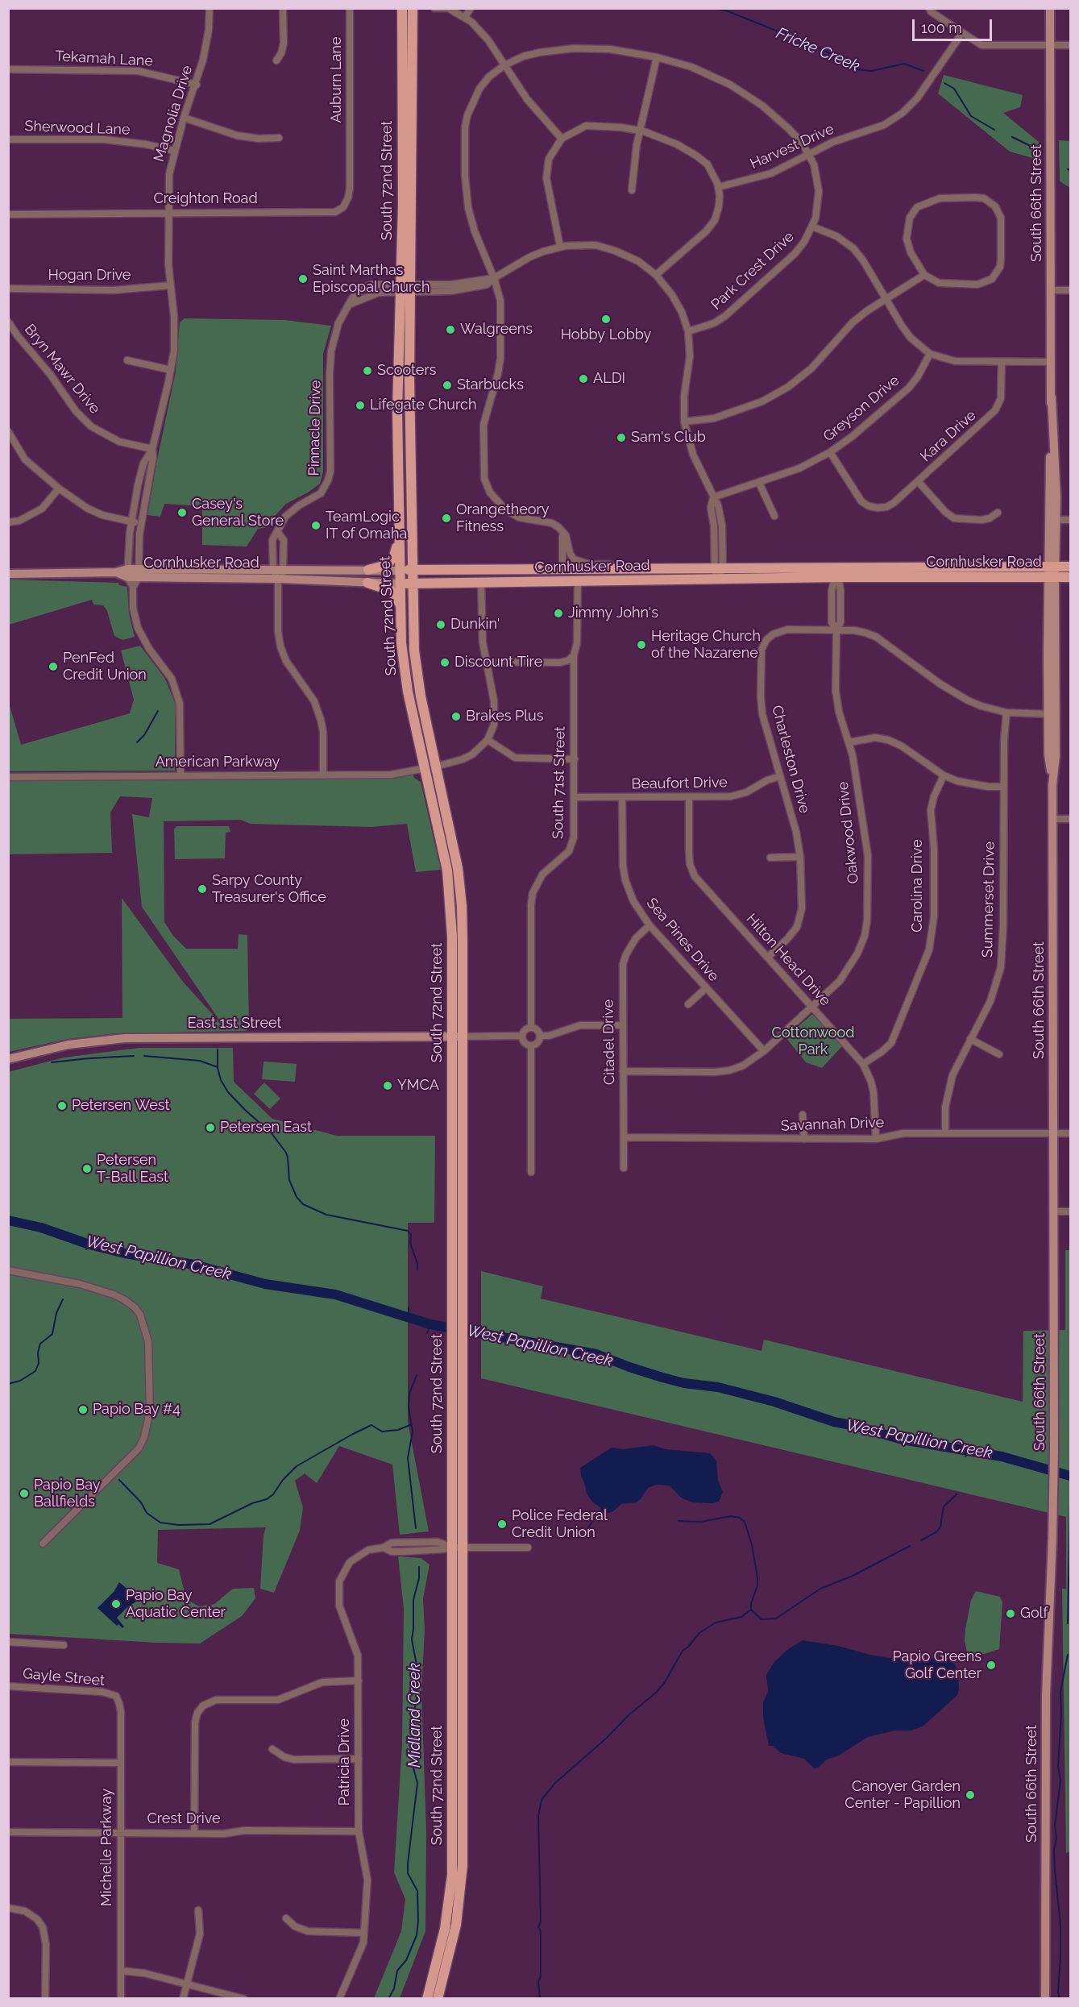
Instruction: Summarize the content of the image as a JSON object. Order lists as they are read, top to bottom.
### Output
{
  "streets": {
    "main road": ["South 72nd Street", "Cornhusker Road"],
    "street": [
      "Tekamah Lane",
      "Auburn Lane",
      "Magnolia Drive",
      "Sherwood Lane",
      "Harvest Drive",
      "Creighton Road",
      "South 66th Street",
      "Park Crest Drive",
      "Hogan Drive",
      "Bryn Mawr Drive",
      "Greyson Drive",
      "Pinnacle Drive",
      "Kara Drive",
      "Charleston Drive",
      "American Parkway",
      "South 71st Street",
      "Beaufort Drive",
      "Oakwood Drive",
      "Carolina Drive",
      "Summerset Drive",
      "Sea Pines Drive",
      "Hilton Head Drive",
      "East 1st Street",
      "Citadel Drive",
      "Savannah Drive",
      "Gayle Street",
      "Patricia Drive",
      "Crest Drive",
      "Michelle Parkway"
    ]
  },
  "crossings": [
    ["Tekamah Lane", "Magnolia Drive"],
    ["Auburn Lane", "Creighton Road"],
    ["Magnolia Drive", "Sherwood Lane"],
    ["Magnolia Drive", "Creighton Road"],
    ["Magnolia Drive", "Hogan Drive"],
    ["Magnolia Drive", "Bryn Mawr Drive"],
    ["Harvest Drive", "Park Crest Drive"],
    ["Harvest Drive", "Pinnacle Drive"],
    ["South 72nd Street", "Pinnacle Drive"],
    ["South 72nd Street", "Cornhusker Road"],
    ["South 72nd Street", "American Parkway"],
    ["South 72nd Street", "East 1st Street"],
    ["South 72nd Street", "Patricia Drive"],
    ["South 66th Street", "Cornhusker Road"],
    ["South 66th Street", "Charleston Drive"],
    ["South 66th Street", "Savannah Drive"],
    ["Park Crest Drive", "Pinnacle Drive"],
    ["Greyson Drive", "Kara Drive"],
    ["Pinnacle Drive", "Cornhusker Road"],
    ["Pinnacle Drive", "American Parkway"],
    ["Cornhusker Road", "South 71st Street"],
    ["Cornhusker Road", "Oakwood Drive"],
    ["Charleston Drive", "Beaufort Drive"],
    ["Charleston Drive", "Oakwood Drive"],
    ["Charleston Drive", "Summerset Drive"],
    ["Charleston Drive", "Hilton Head Drive"],
    ["South 71st Street", "Beaufort Drive"],
    ["Beaufort Drive", "Sea Pines Drive"],
    ["Beaufort Drive", "Hilton Head Drive"],
    ["Oakwood Drive", "Sea Pines Drive"],
    ["Oakwood Drive", "Hilton Head Drive"],
    ["Oakwood Drive", "Citadel Drive"],
    ["Carolina Drive", "Hilton Head Drive"],
    ["Summerset Drive", "Savannah Drive"],
    ["Sea Pines Drive", "Citadel Drive"],
    ["Hilton Head Drive", "Savannah Drive"],
    ["Citadel Drive", "Savannah Drive"],
    ["Gayle Street", "Michelle Parkway"],
    ["Patricia Drive", "Crest Drive"],
    ["Crest Drive", "Michelle Parkway"]
  ],
  "water": ["Fricke Creek", "West Papillion Creek", "Midland Creek"],
  "parks": ["Cottonwood Park"],
  "places": [
    "Saint Marthas Episcopal Church",
    "Hobby Lobby",
    "Walgreens",
    "Scooters",
    "ALDI",
    "Starbucks",
    "Lifegate Church",
    "Sam's Club",
    "Casey's General Store",
    "Orangetheory Fitness",
    "TeamLogic IT of Omaha",
    "Jimmy John's",
    "Dunkin'",
    "Heritage Church of the Nazarene",
    "Discount Tire",
    "PenFed Credit Union",
    "Brakes Plus",
    "Sarpy County Treasurer's Office",
    "YMCA",
    "Petersen West",
    "Petersen East",
    "Petersen T-Ball East",
    "Papio Bay #4",
    "Papio Bay Ballfields",
    "Police Federal Credit Union",
    "Papio Bay Aquatic Center",
    "Golf",
    "Papio Greens Golf Center",
    "Canoyer Garden Center - Papillion"
  ],
  "scale_bar": "100 m"
}
